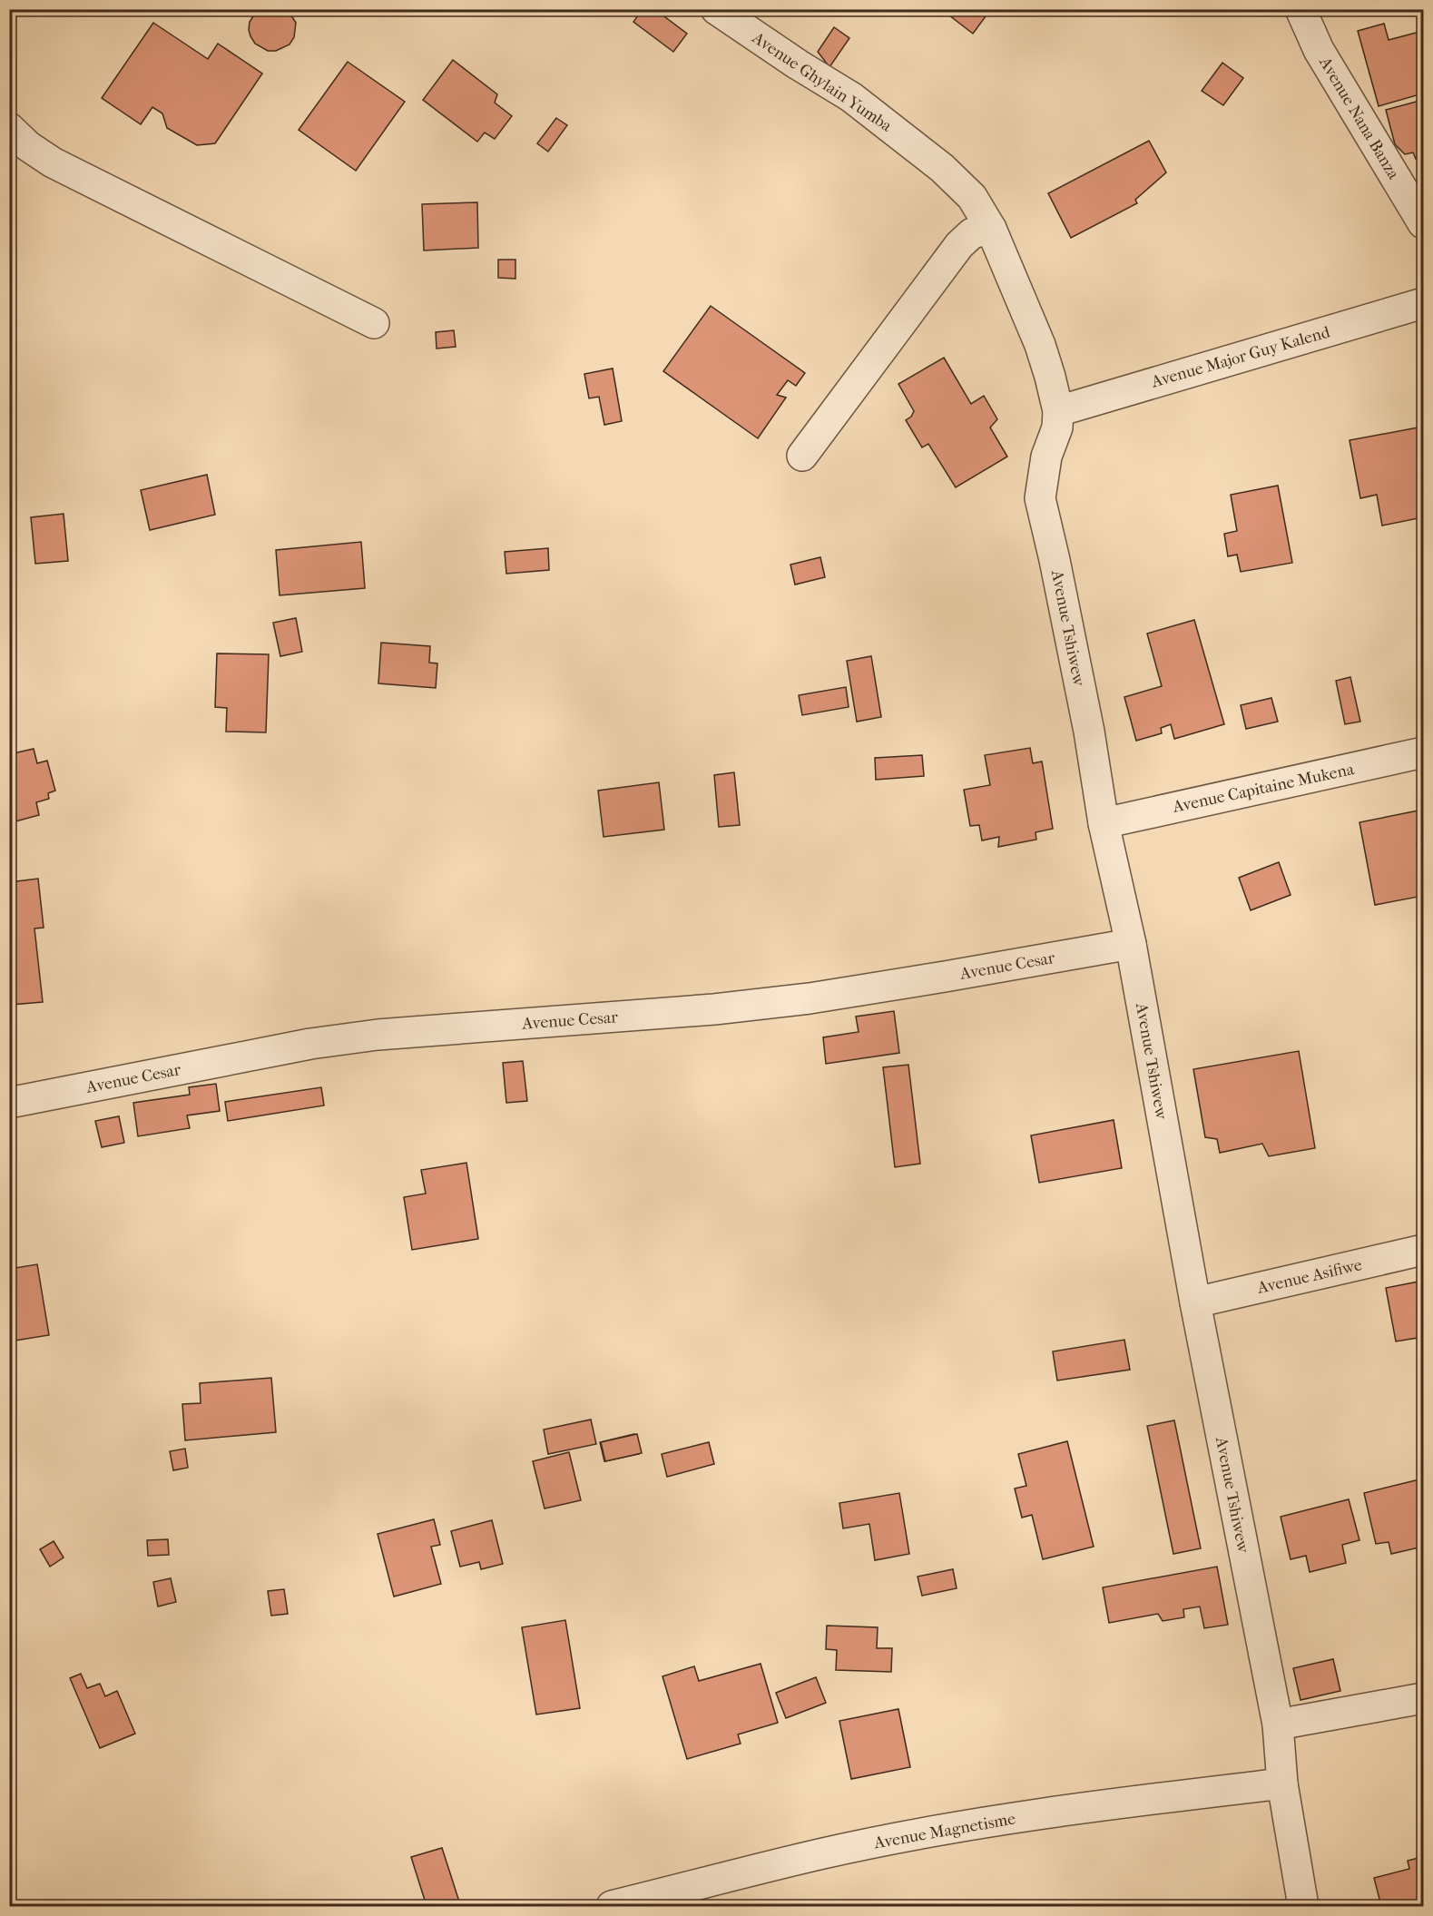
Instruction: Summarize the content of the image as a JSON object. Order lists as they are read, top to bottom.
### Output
{
  "streets": {
    "street": [
      "Avenue Ghylain Yumba",
      "Avenue Nana Banza",
      "Avenue Major Guy Kalend",
      "Avenue Tshiwew",
      "Avenue Capitaine Mukena",
      "Avenue Cesar",
      "Avenue Asifiwe",
      "Avenue Magnetisme"
    ]
  },
  "crossings": [
    ["Avenue Ghylain Yumba", "Avenue Tshiwew"],
    ["Avenue Major Guy Kalend", "Avenue Tshiwew"],
    ["Avenue Tshiwew", "Avenue Capitaine Mukena"],
    ["Avenue Tshiwew", "Avenue Cesar"],
    ["Avenue Tshiwew", "Avenue Asifiwe"],
    ["Avenue Tshiwew", "Avenue Magnetisme"]
  ]
}
